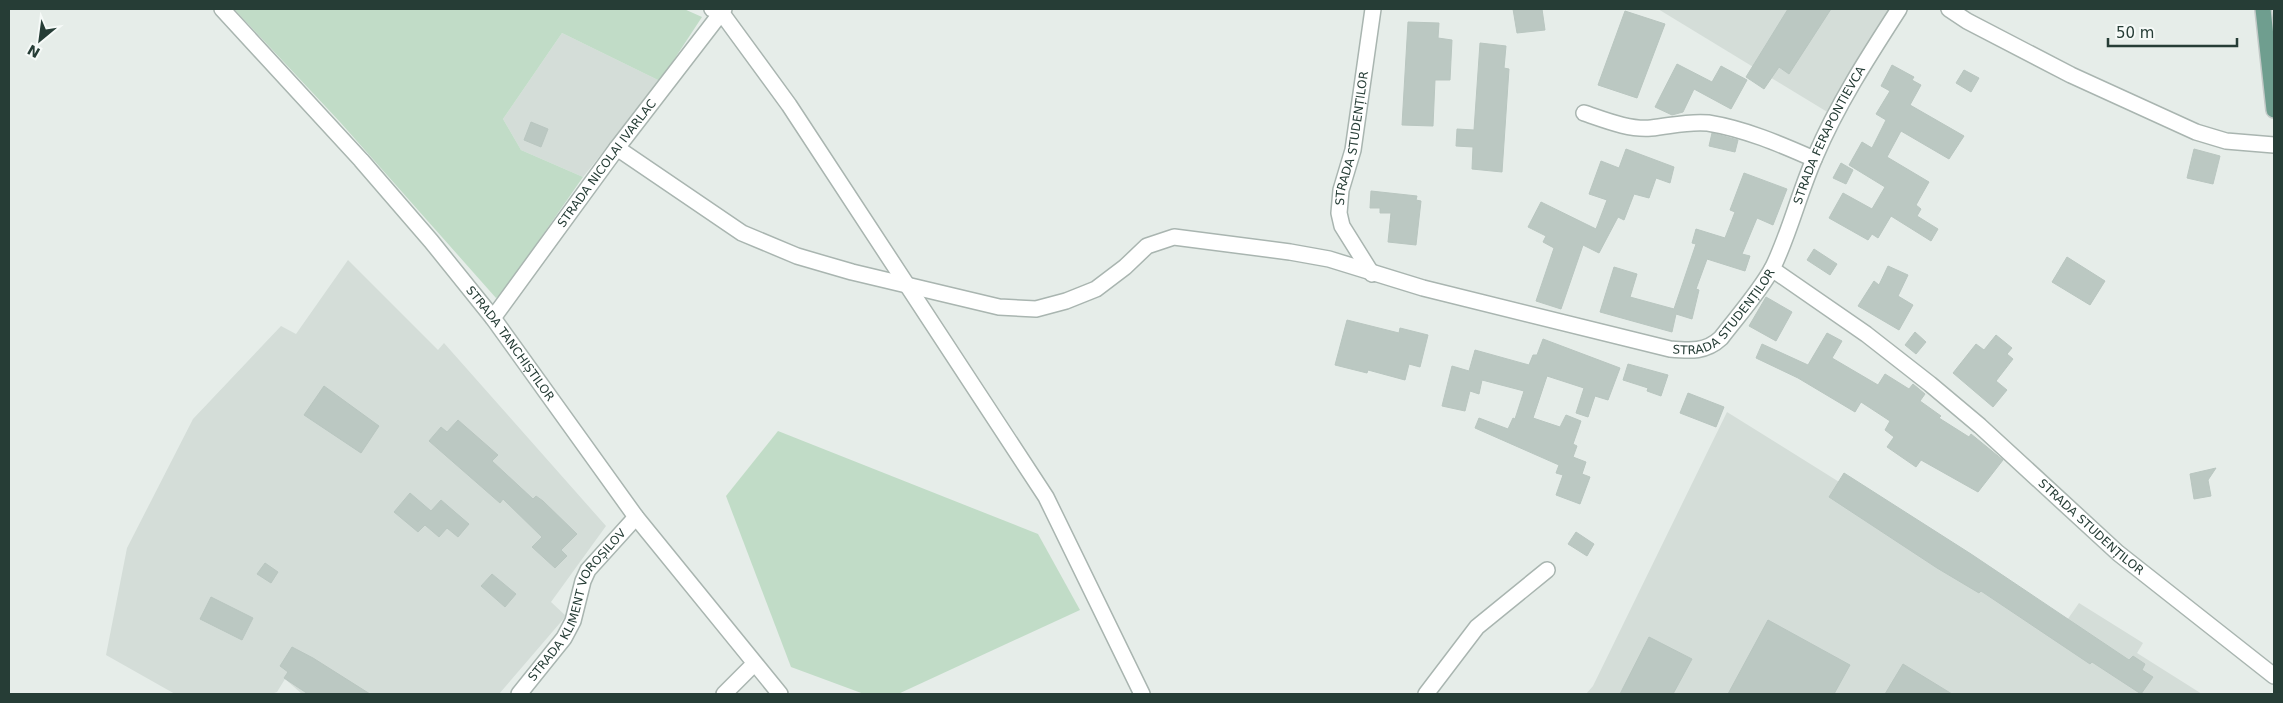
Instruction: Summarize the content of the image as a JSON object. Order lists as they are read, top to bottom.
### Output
{
  "streets": {
    "street": [
      "STRADA FERAPONTIEVCA",
      "STRADA STUDENȚILOR",
      "STRADA NICOLAI IVARLAC",
      "STRADA TANCHIȘTILOR",
      "STRADA KLIMENT VOROȘILOV"
    ]
  },
  "crossings": [
    ["STRADA FERAPONTIEVCA", "STRADA STUDENȚILOR"],
    ["STRADA NICOLAI IVARLAC", "STRADA TANCHIȘTILOR"],
    ["STRADA TANCHIȘTILOR", "STRADA KLIMENT VOROȘILOV"]
  ],
  "scale_bar": "50 m",
  "north": "bottom left"
}
